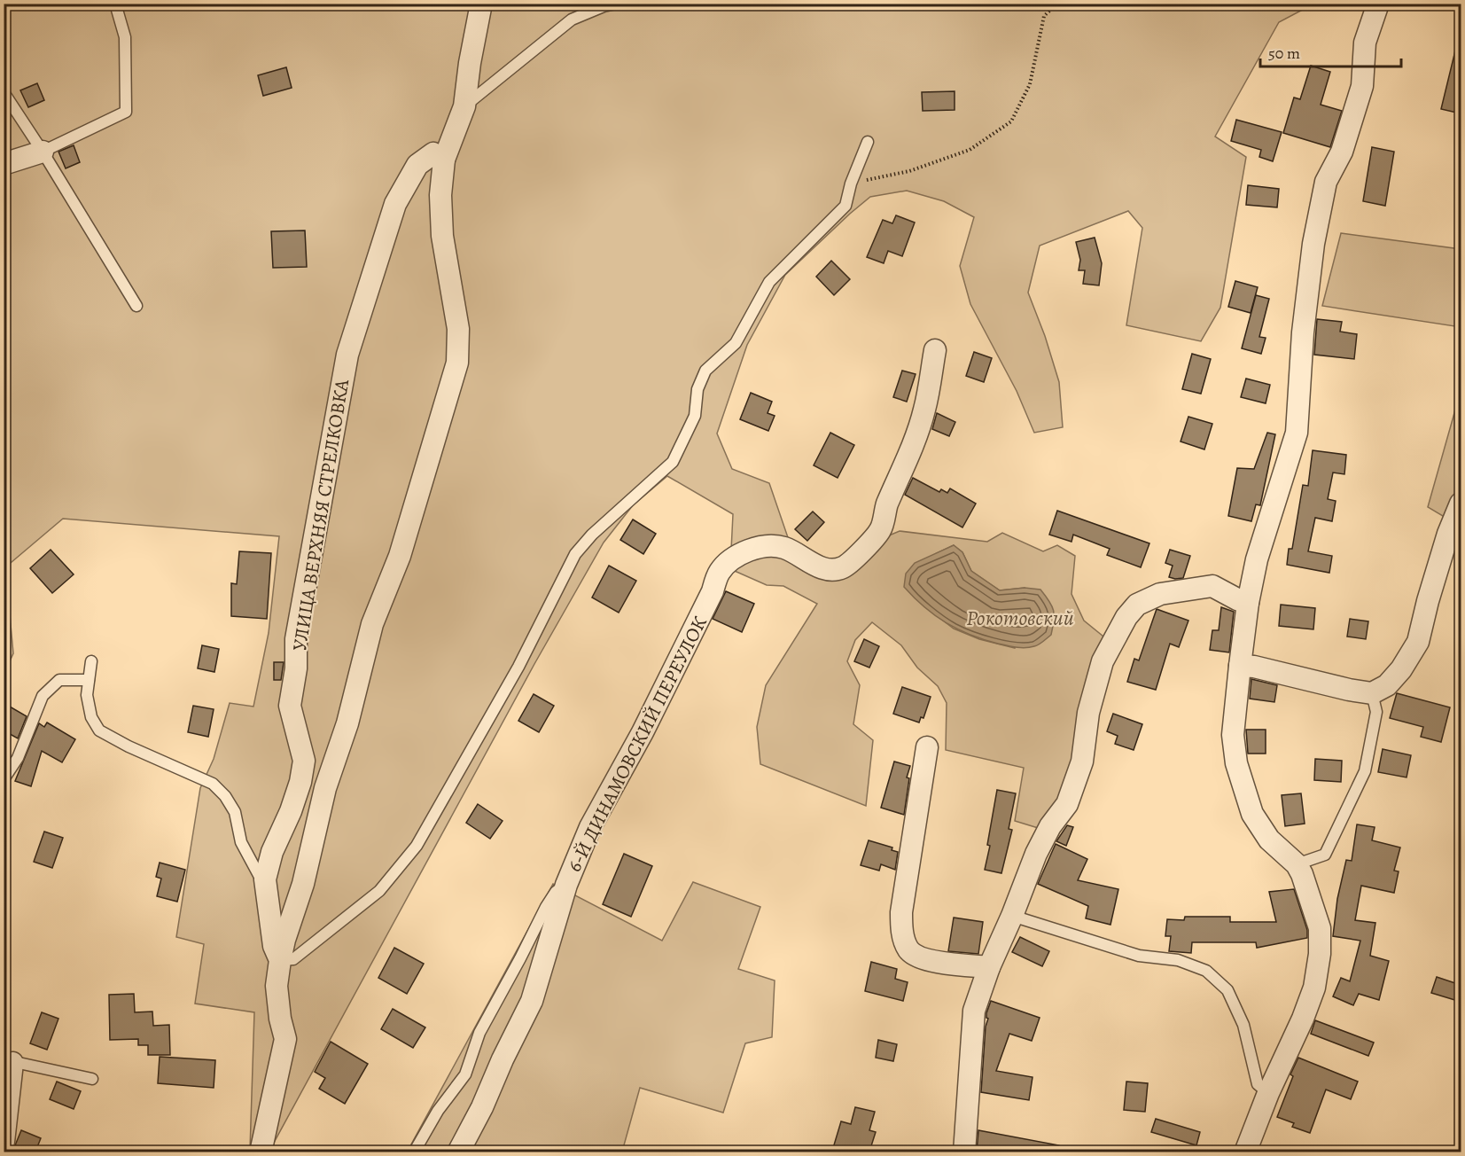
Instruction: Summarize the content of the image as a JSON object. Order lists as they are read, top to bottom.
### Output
{
  "streets": {
    "street": ["УЛИЦА ВЕРХНЯЯ СТРЕЛКОВКА", "6-Й ДИНАМОВСКИЙ ПЕРЕУЛОК"]
  },
  "water": ["Рокотовский"],
  "scale_bar": "50 m"
}
